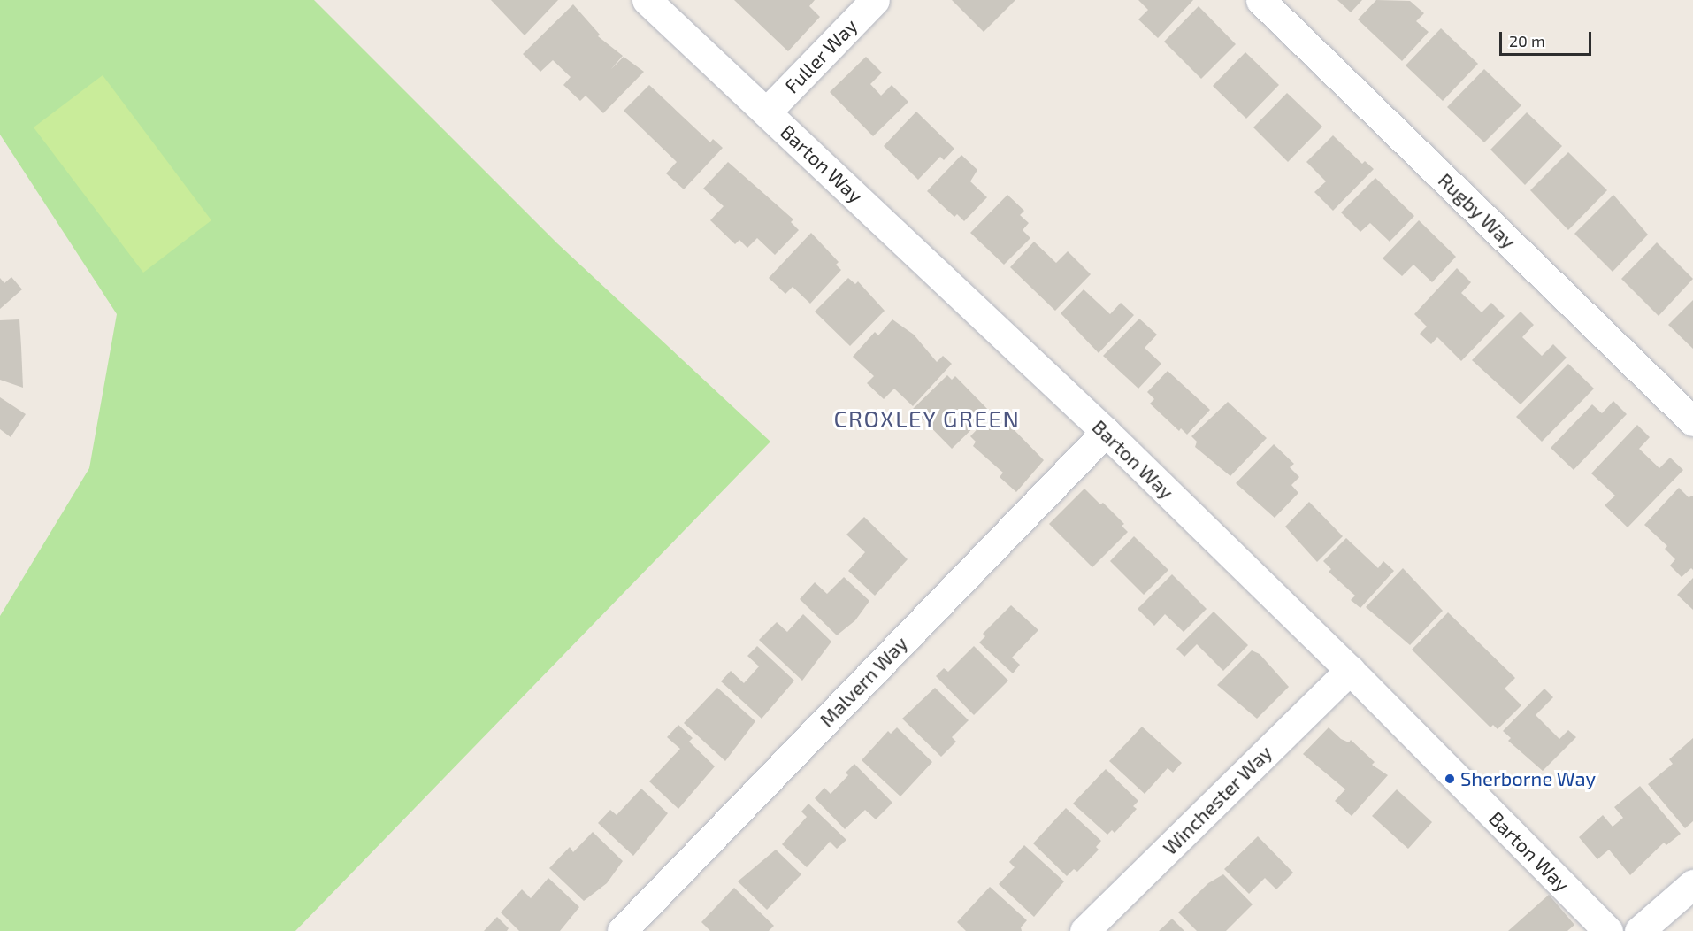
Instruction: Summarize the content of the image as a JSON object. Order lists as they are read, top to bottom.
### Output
{
  "streets": {
    "street": [
      "Fuller Way",
      "Barton Way",
      "Rugby Way",
      "Malvern Way",
      "Winchester Way"
    ]
  },
  "crossings": [
    ["Fuller Way", "Barton Way"],
    ["Barton Way", "Malvern Way"],
    ["Barton Way", "Winchester Way"]
  ],
  "districts": ["CROXLEY GREEN"],
  "places": ["Sherborne Way"],
  "scale_bar": "20 m"
}
